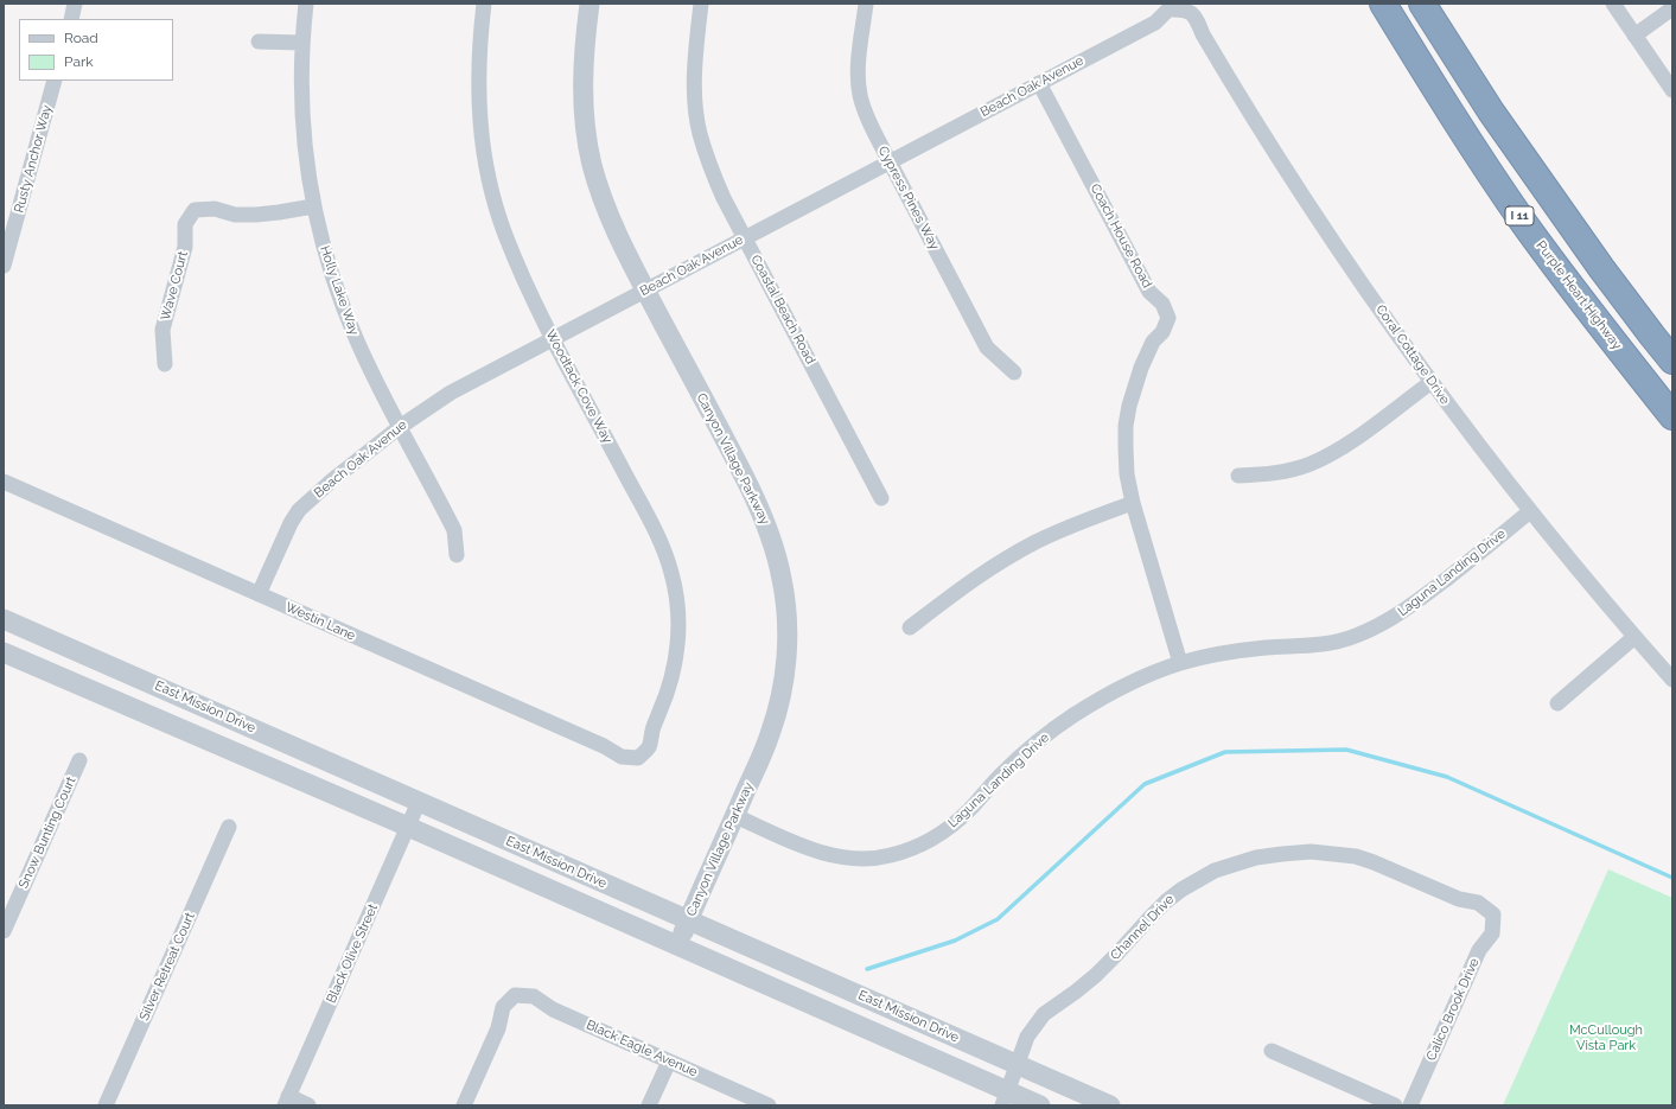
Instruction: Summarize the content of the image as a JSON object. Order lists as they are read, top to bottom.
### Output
{
  "streets": {
    "highway": ["I 11", "Purple Heart Highway"],
    "street": [
      "Beach Oak Avenue",
      "Rusty Anchor Way",
      "Cypress Pines Way",
      "Coach House Road",
      "Wave Court",
      "Holly Lake Way",
      "Coastal Beach Road",
      "Coral Cottage Drive",
      "Woodtack Cove Way",
      "Canyon Village Parkway",
      "Laguna Landing Drive",
      "Westin Lane",
      "East Mission Drive",
      "Snow Bunting Court",
      "Channel Drive",
      "Black Olive Street",
      "Silver Retreat Court",
      "Calico Brook Drive",
      "Black Eagle Avenue"
    ]
  },
  "crossings": [
    ["Beach Oak Avenue", "Cypress Pines Way"],
    ["Beach Oak Avenue", "Coach House Road"],
    ["Beach Oak Avenue", "Holly Lake Way"],
    ["Beach Oak Avenue", "Coastal Beach Road"],
    ["Beach Oak Avenue", "Coral Cottage Drive"],
    ["Beach Oak Avenue", "Woodtack Cove Way"],
    ["Beach Oak Avenue", "Canyon Village Parkway"],
    ["Beach Oak Avenue", "Westin Lane"],
    ["Coach House Road", "Laguna Landing Drive"],
    ["Wave Court", "Holly Lake Way"],
    ["Coral Cottage Drive", "Laguna Landing Drive"],
    ["Woodtack Cove Way", "Westin Lane"],
    ["Canyon Village Parkway", "Laguna Landing Drive"],
    ["Canyon Village Parkway", "East Mission Drive"],
    ["East Mission Drive", "Channel Drive"],
    ["East Mission Drive", "Black Olive Street"],
    ["Channel Drive", "Calico Brook Drive"]
  ],
  "parks": ["McCullough Vista Park"],
  "legend": ["Road", "Park"]
}
